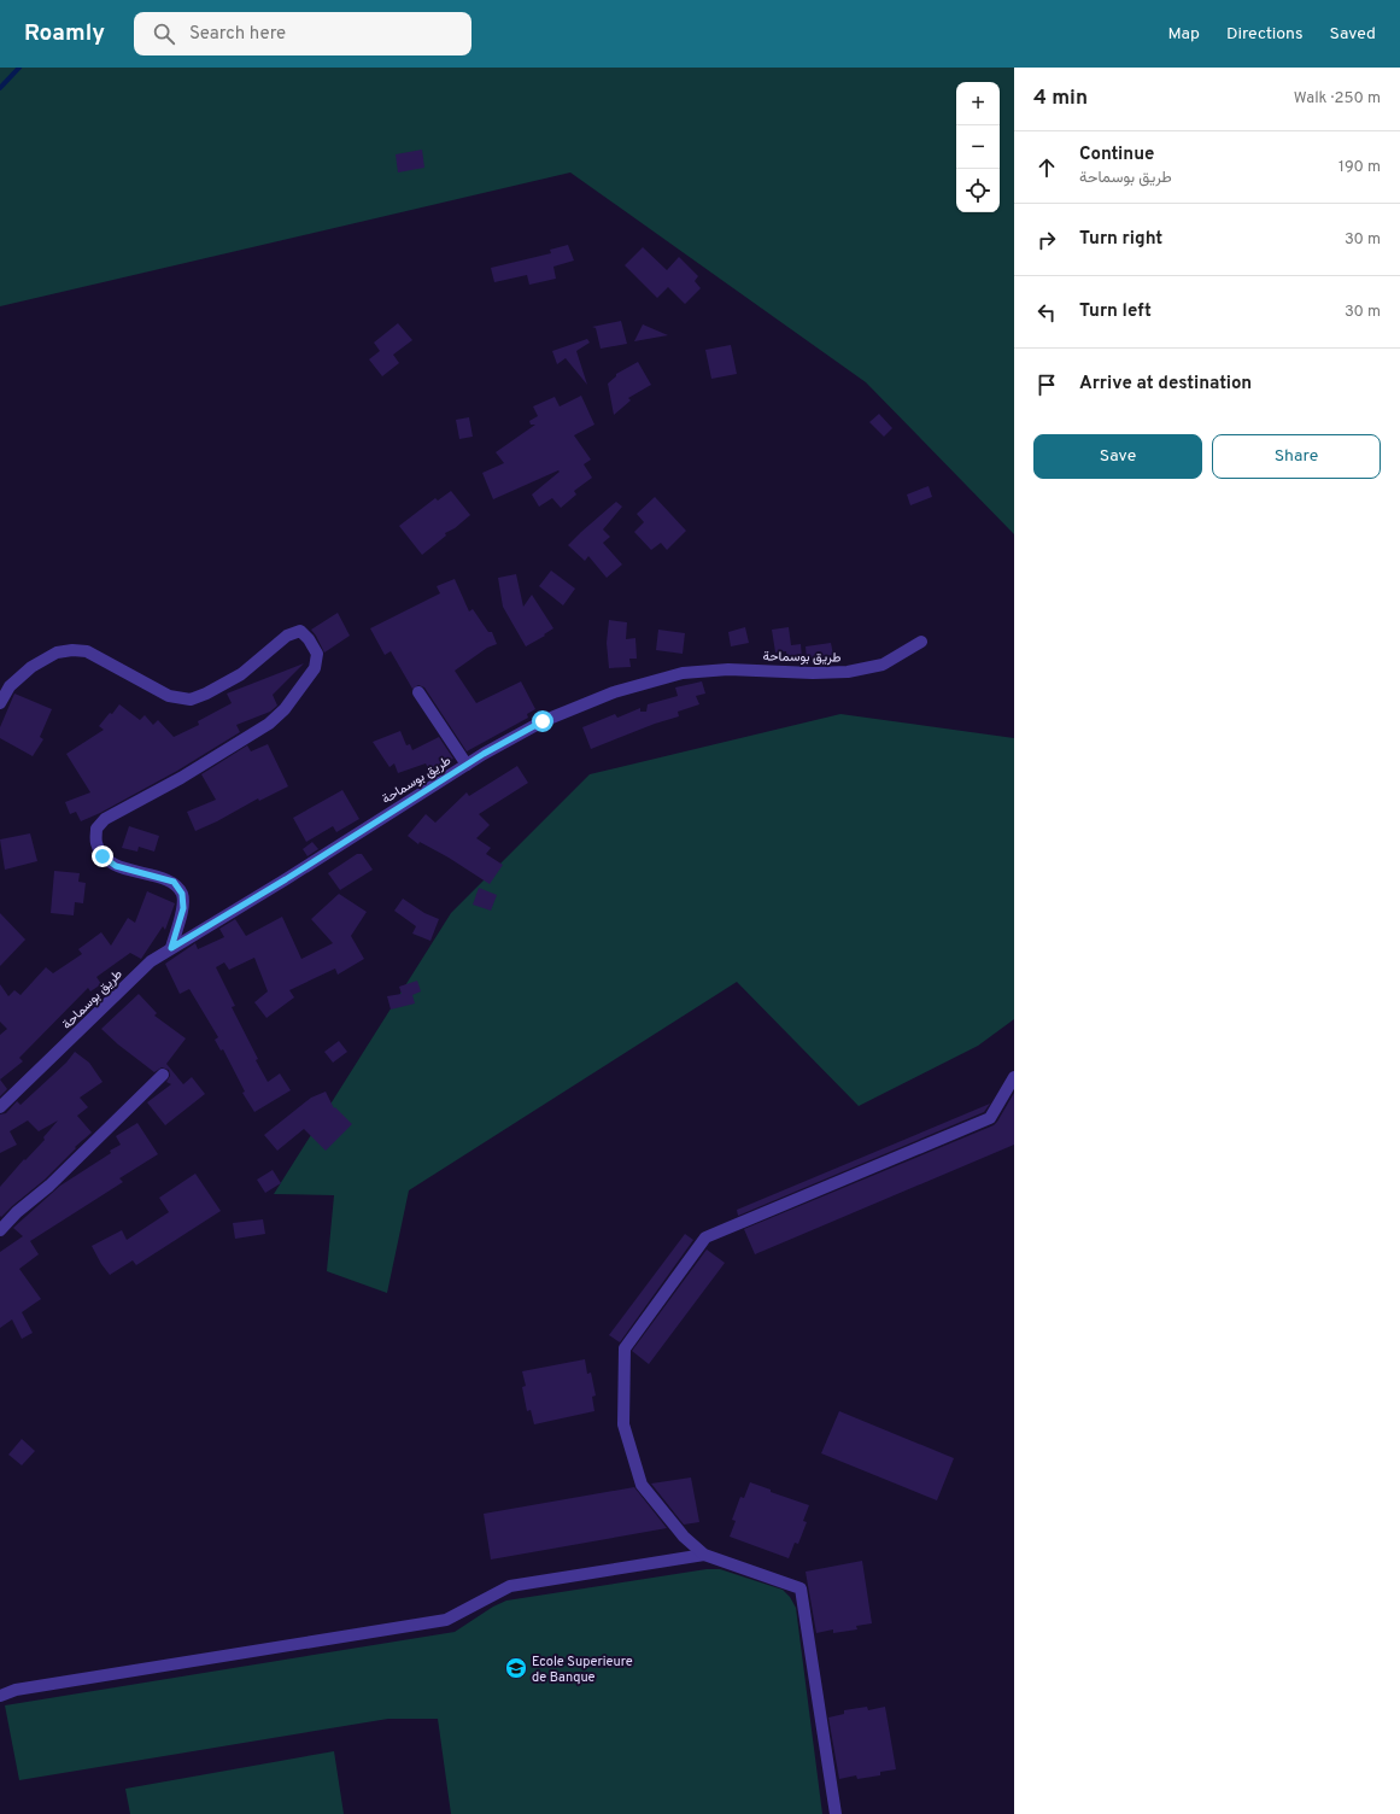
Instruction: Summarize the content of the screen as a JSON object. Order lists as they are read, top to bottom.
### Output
{
  "streets": {
    "street": ["طريق بوسماحة"]
  },
  "places": {
    "school or university": ["Ecole Superieure de Banque"]
  },
  "page": {
    "header": "Roamly",
    "search": "Search here",
    "nav": ["Map", "Directions", "Saved"],
    "heading": ["4 min", "Walk · 250 m"],
    "map_buttons": ["+", "−"],
    "list": [
      ["Continue", "طريق بوسماحة", "190 m"],
      ["Turn right", "30 m"],
      ["Turn left", "30 m"],
      "Arrive at destination"
    ],
    "buttons": ["Save", "Share"]
  }
}
